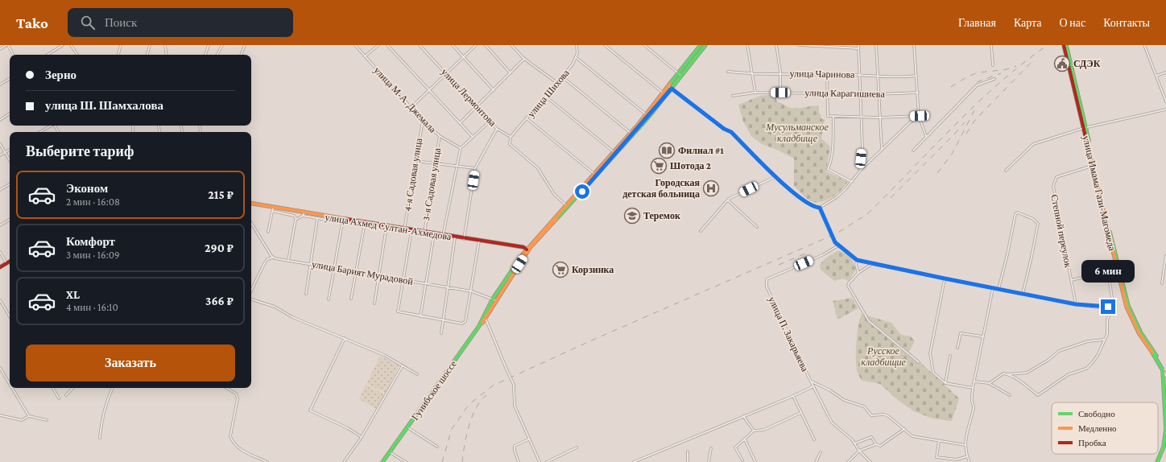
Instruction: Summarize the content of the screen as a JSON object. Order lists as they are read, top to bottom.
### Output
{
  "streets": {
    "main road": ["улица Имама Гази-Магомеда", "улица Ахмед Султан-Ахмедова", "Гунибское шоссе"],
    "street": [
      "улица Чаринова",
      "улица Шихова",
      "улица Карагишиева",
      "улица Лермонтова",
      "улица М-А. Джемала",
      "4-я Садовая улица",
      "3-я Садовая улица",
      "Степной переулок",
      "улица Барият Мурадовой",
      "улица П. Закарьяева"
    ]
  },
  "crossings": [
    ["улица Шихова", "улица Лермонтова"],
    ["улица М-А. Джемала", "4-я Садовая улица"],
    ["улица М-А. Джемала", "3-я Садовая улица"],
    ["4-я Садовая улица", "улица Ахмед Султан-Ахмедова"],
    ["3-я Садовая улица", "улица Ахмед Султан-Ахмедова"],
    ["улица Имама Гази-Магомеда", "Степной переулок"],
    ["улица Барият Мурадовой", "Гунибское шоссе"]
  ],
  "parks": ["Мусульманское кладбище", "Русское кладбищие"],
  "places": {
    "public building": ["СДЭК"],
    "library": ["Филиал #1"],
    "supermarket": ["Шотода 2", "Корзинка"],
    "hospital": ["Городская детская больница"],
    "school or university": ["Теремок"]
  },
  "legend": ["Свободно", "Медленно", "Пробка"],
  "page": {
    "header": "Tako",
    "search": "Поиск",
    "nav": [
      "Главная",
      "Карта",
      "О нас",
      "Контакты"
    ],
    "banner": ["Зерно", "улица Ш. Шамхалова"],
    "heading": "Выберите тариф",
    "list": [
      {
        "name": "Эконом",
        "note": "2 мин · 16:08",
        "value": "215 ₽"
      },
      {
        "name": "Комфорт",
        "note": "3 мин · 16:09",
        "value": "290 ₽"
      },
      {
        "name": "XL",
        "note": "4 мин · 16:10",
        "value": "366 ₽"
      }
    ],
    "bubble": "6 мин",
    "buttons": "Заказать"
  }
}
